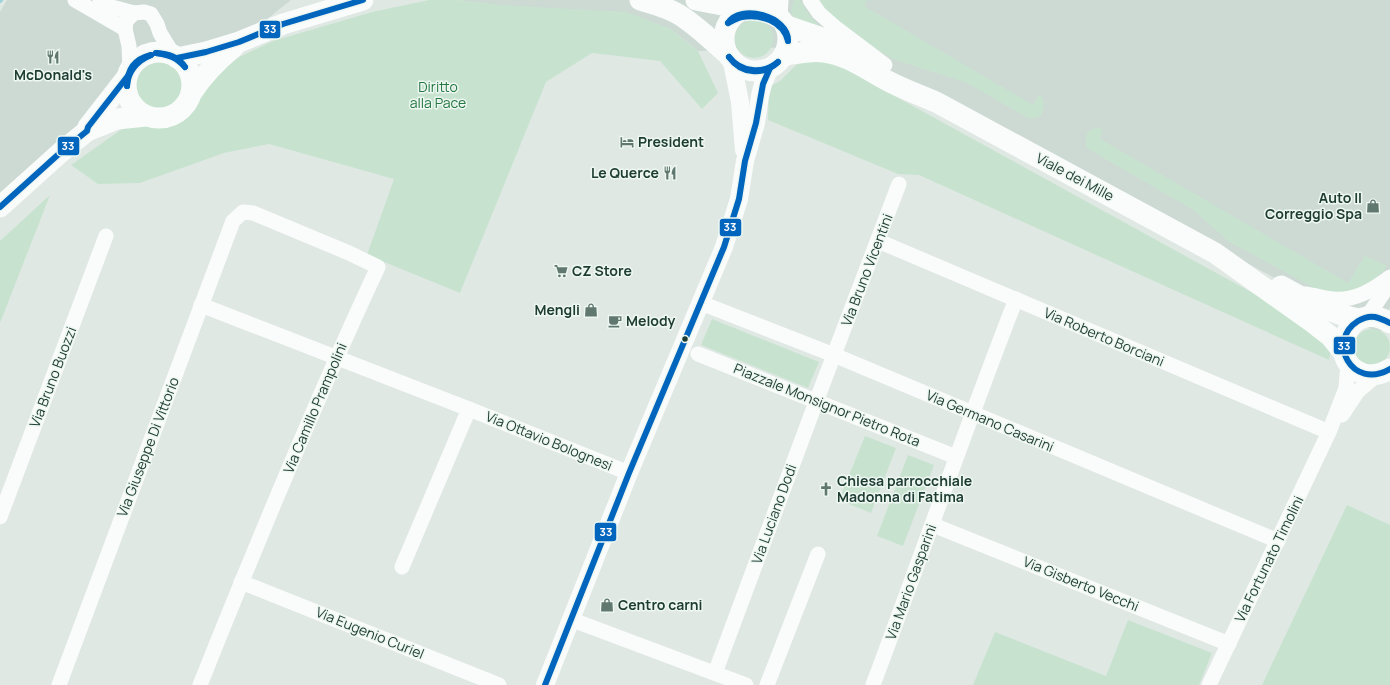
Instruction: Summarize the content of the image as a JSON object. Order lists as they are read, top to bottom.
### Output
{
  "streets": {
    "main road": ["Viale dei Mille"],
    "street": [
      "Via Bruno Vicentini",
      "Via Roberto Borciani",
      "Via Bruno Buozzi",
      "Piazzale Monsignor Pietro Rota",
      "Via Camillo Prampolini",
      "Via Germano Casarini",
      "Via Ottavio Bolognesi",
      "Via Giuseppe Di Vittorio",
      "Via Luciano Dodi",
      "Via Fortunato Timolini",
      "Via Mario Gasparini",
      "Via Gisberto Vecchi",
      "Via Eugenio Curiel"
    ]
  },
  "crossings": [
    ["Viale dei Mille", "Via Fortunato Timolini"],
    ["Via Bruno Vicentini", "Via Roberto Borciani"],
    ["Via Bruno Vicentini", "Via Germano Casarini"],
    ["Via Bruno Vicentini", "Via Luciano Dodi"],
    ["Via Roberto Borciani", "Via Fortunato Timolini"],
    ["Via Roberto Borciani", "Via Mario Gasparini"],
    ["Piazzale Monsignor Pietro Rota", "Via Luciano Dodi"],
    ["Piazzale Monsignor Pietro Rota", "Via Mario Gasparini"],
    ["Via Camillo Prampolini", "Via Ottavio Bolognesi"],
    ["Via Camillo Prampolini", "Via Giuseppe Di Vittorio"],
    ["Via Camillo Prampolini", "Via Eugenio Curiel"],
    ["Via Germano Casarini", "Via Luciano Dodi"],
    ["Via Germano Casarini", "Via Fortunato Timolini"],
    ["Via Germano Casarini", "Via Mario Gasparini"],
    ["Via Ottavio Bolognesi", "Via Giuseppe Di Vittorio"],
    ["Via Fortunato Timolini", "Via Gisberto Vecchi"],
    ["Via Mario Gasparini", "Via Gisberto Vecchi"]
  ],
  "parks": ["Diritto alla Pace"],
  "places": {
    "restaurant": ["McDonald's", "Le Querce"],
    "hotel": ["President"],
    "shop": ["Auto Il Correggio Spa", "Mengli", "Centro carni"],
    "supermarket": ["CZ Store"],
    "cafe": ["Melody"],
    "church": ["Chiesa parrocchiale Madonna di Fatima"]
  },
  "lines": ["transit line 33"]
}
